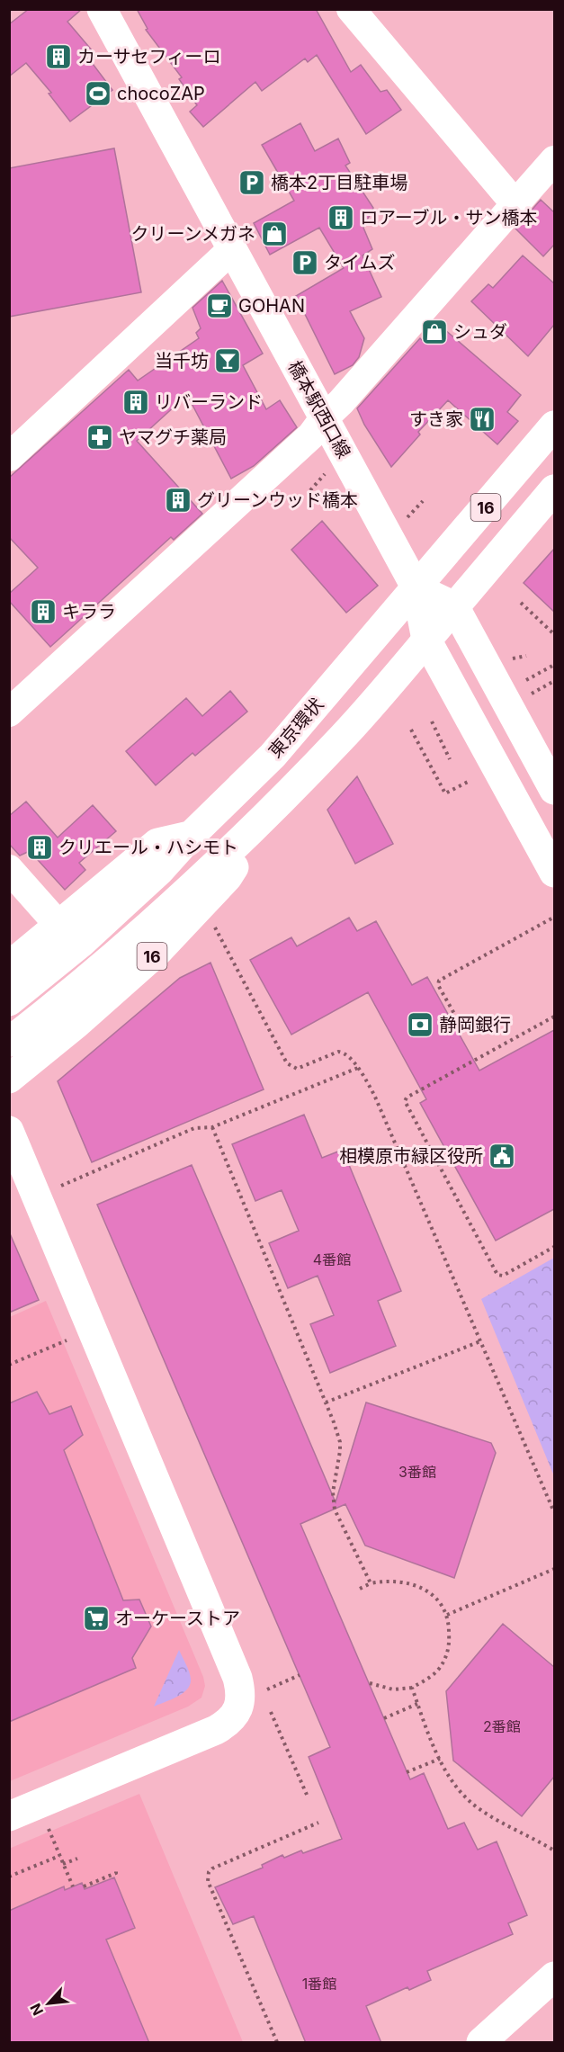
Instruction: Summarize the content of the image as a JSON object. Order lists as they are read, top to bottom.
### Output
{
  "streets": {
    "main road": ["橋本駅西口線", "16", "東京環状"]
  },
  "crossings": [
    ["橋本駅西口線", "16"],
    ["橋本駅西口線", "東京環状"],
    ["16", "東京環状"]
  ],
  "places": {
    "building": [
      "カーサセフィーロ",
      "ロアーブル・サン橋本",
      "リバーランド",
      "グリーンウッド橋本",
      "キララ",
      "クリエール・ハシモト"
    ],
    "sports": ["chocoZAP"],
    "parking": ["橋本2丁目駐車場", "タイムズ"],
    "shop": ["クリーンメガネ", "シュダ"],
    "cafe": ["GOHAN"],
    "bar": ["当千坊"],
    "restaurant": ["すき家"],
    "pharmacy": ["ヤマグチ薬局"],
    "bank": ["静岡銀行"],
    "public building": ["相模原市緑区役所"],
    "supermarket": ["オーケーストア"]
  },
  "house_numbers": [
    "4番館",
    "3番館",
    "2番館",
    "1番館"
  ],
  "north": "bottom left"
}
